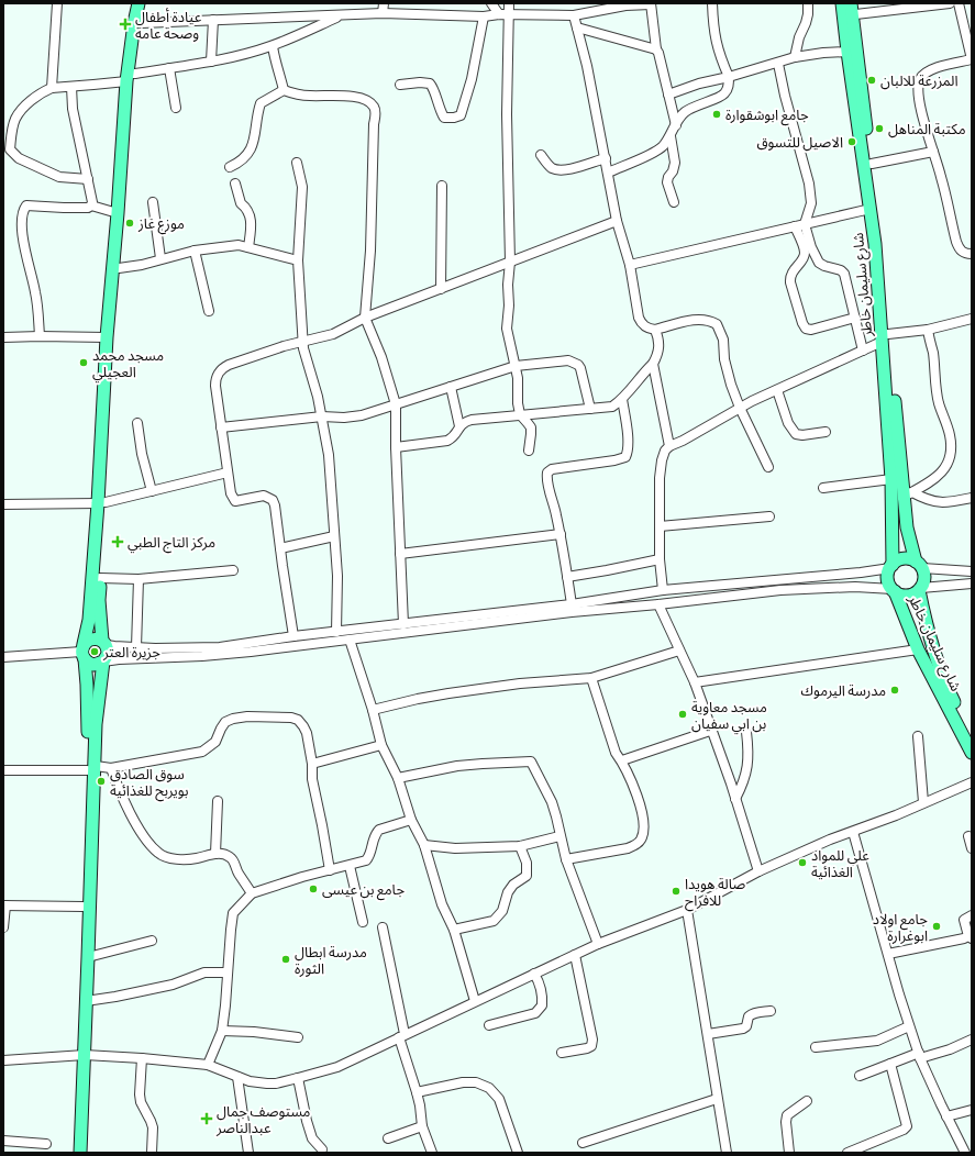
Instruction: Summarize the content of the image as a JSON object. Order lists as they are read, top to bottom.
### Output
{
  "streets": {
    "main road": ["شارع سليمان خاطر"]
  },
  "places": {
    "health": ["عيادة أطفال وصحة عامة", "مركز التاج الطبي", "مستوصف جمال عبدالناصر"],
    "other": [
      "المزرعة للالبان",
      "جامع ابوشقوارة",
      "مكتبة المناهل",
      "الاصيل للتسوق",
      "موزع غاز",
      "مسجد محمد العجيلي",
      "جزيرة العتر",
      "مدرسة اليرموك",
      "مسجد معاوية بن ابي سفيان",
      "سوق الصادق بويربح للغذائية",
      "علي للمواد الغذائية",
      "جامع بن عيسى",
      "صالة هويدا للافراح",
      "جامع اولاد ابوغرارة",
      "مدرسة ابطال الثورة"
    ]
  }
}
